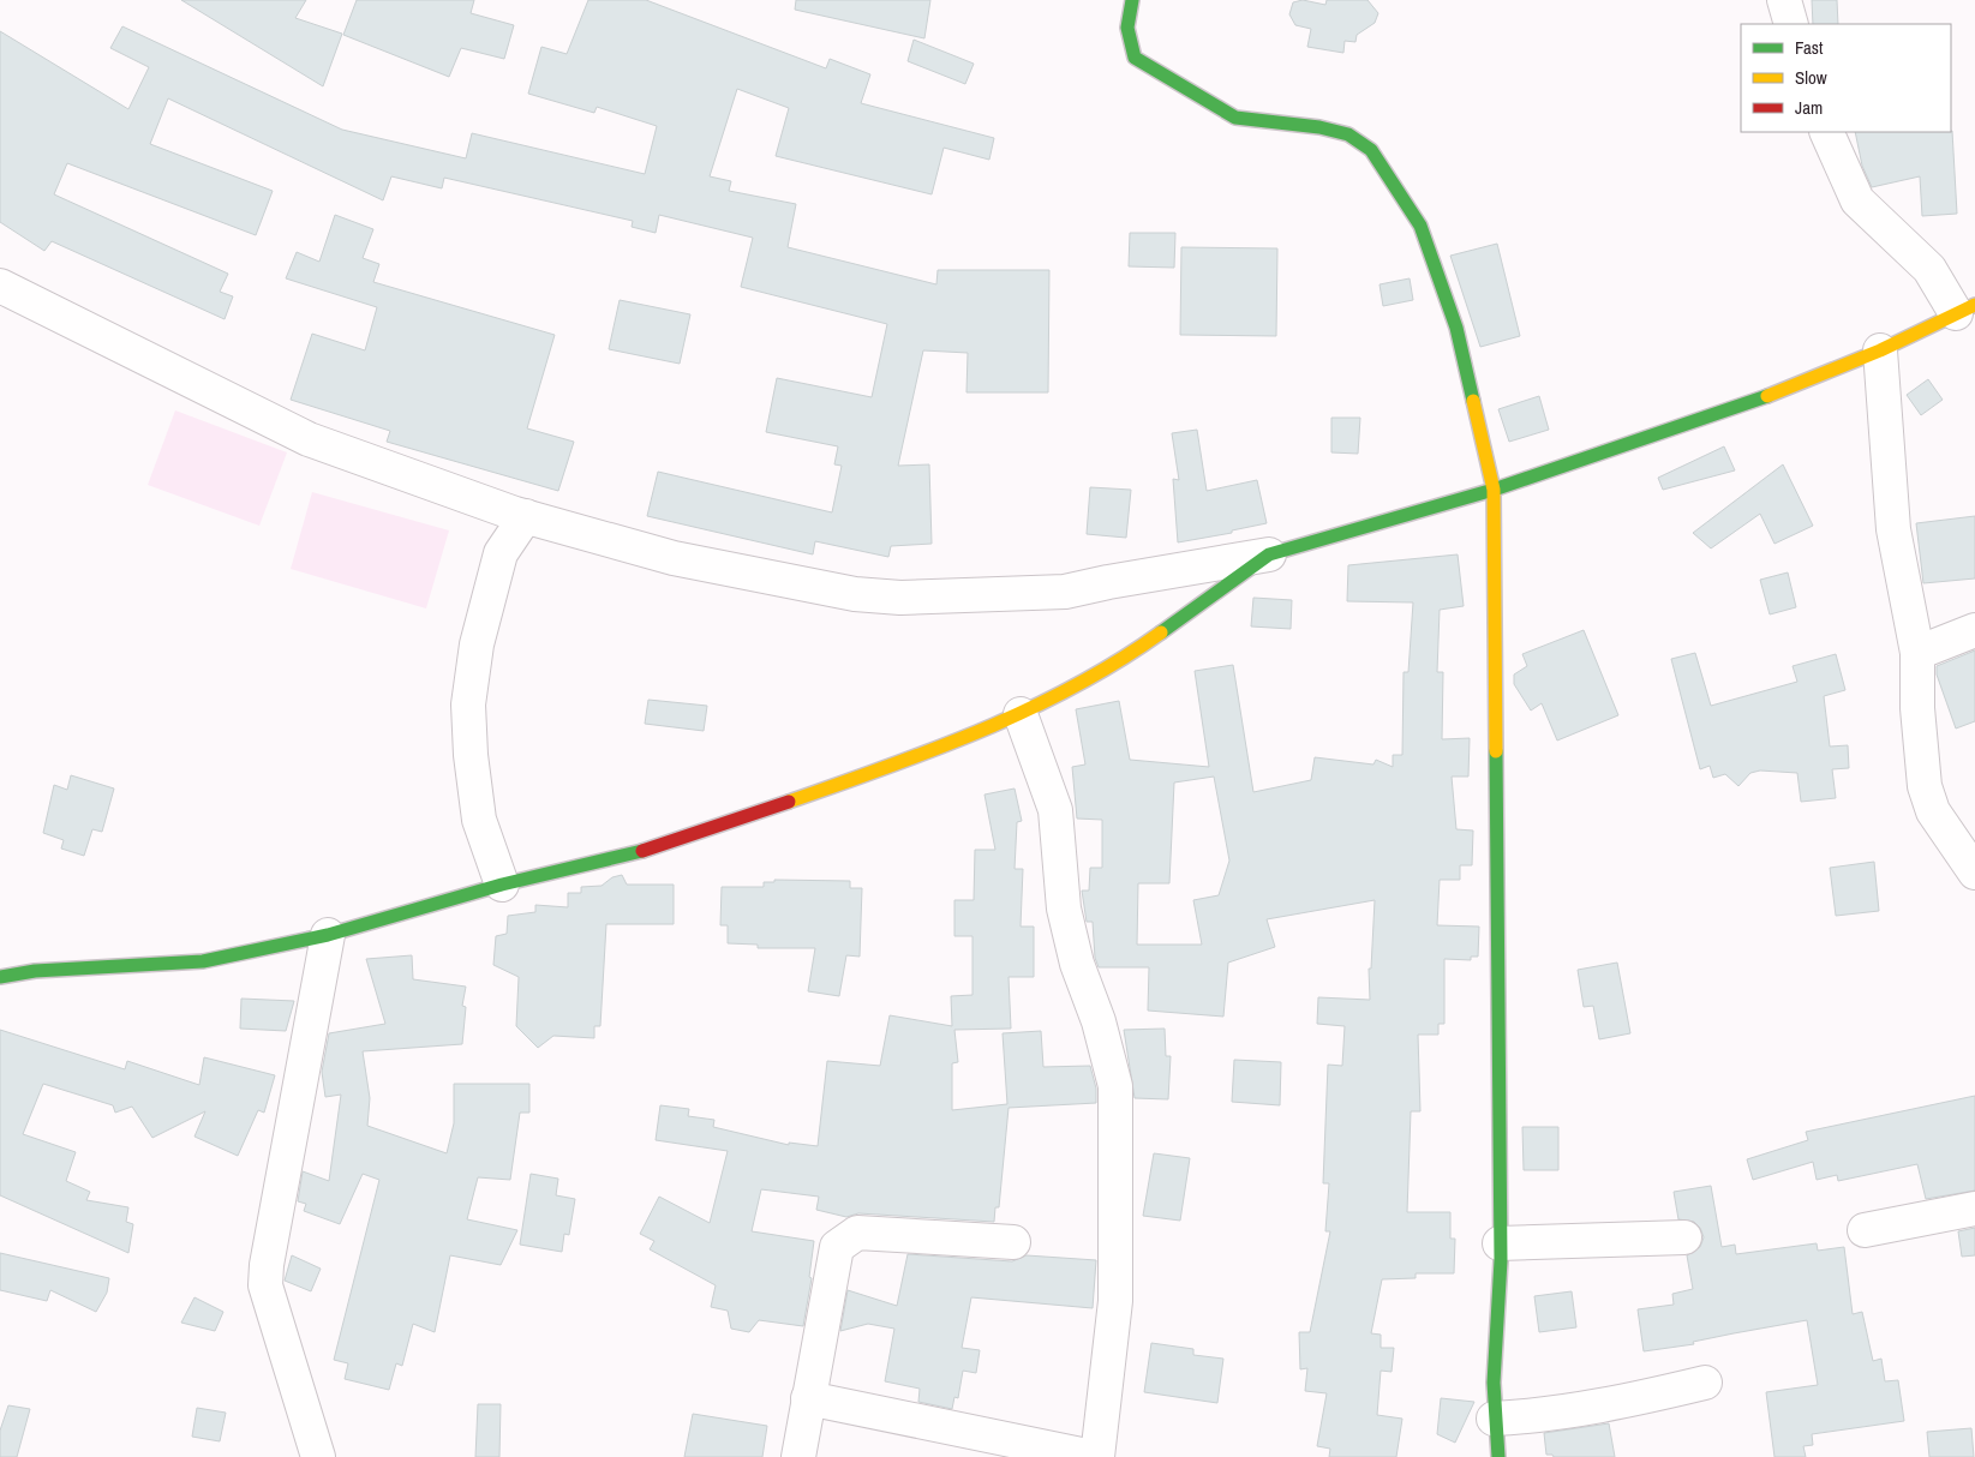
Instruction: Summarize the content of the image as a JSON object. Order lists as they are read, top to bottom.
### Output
{
  "legend": ["Fast", "Slow", "Jam"]
}
